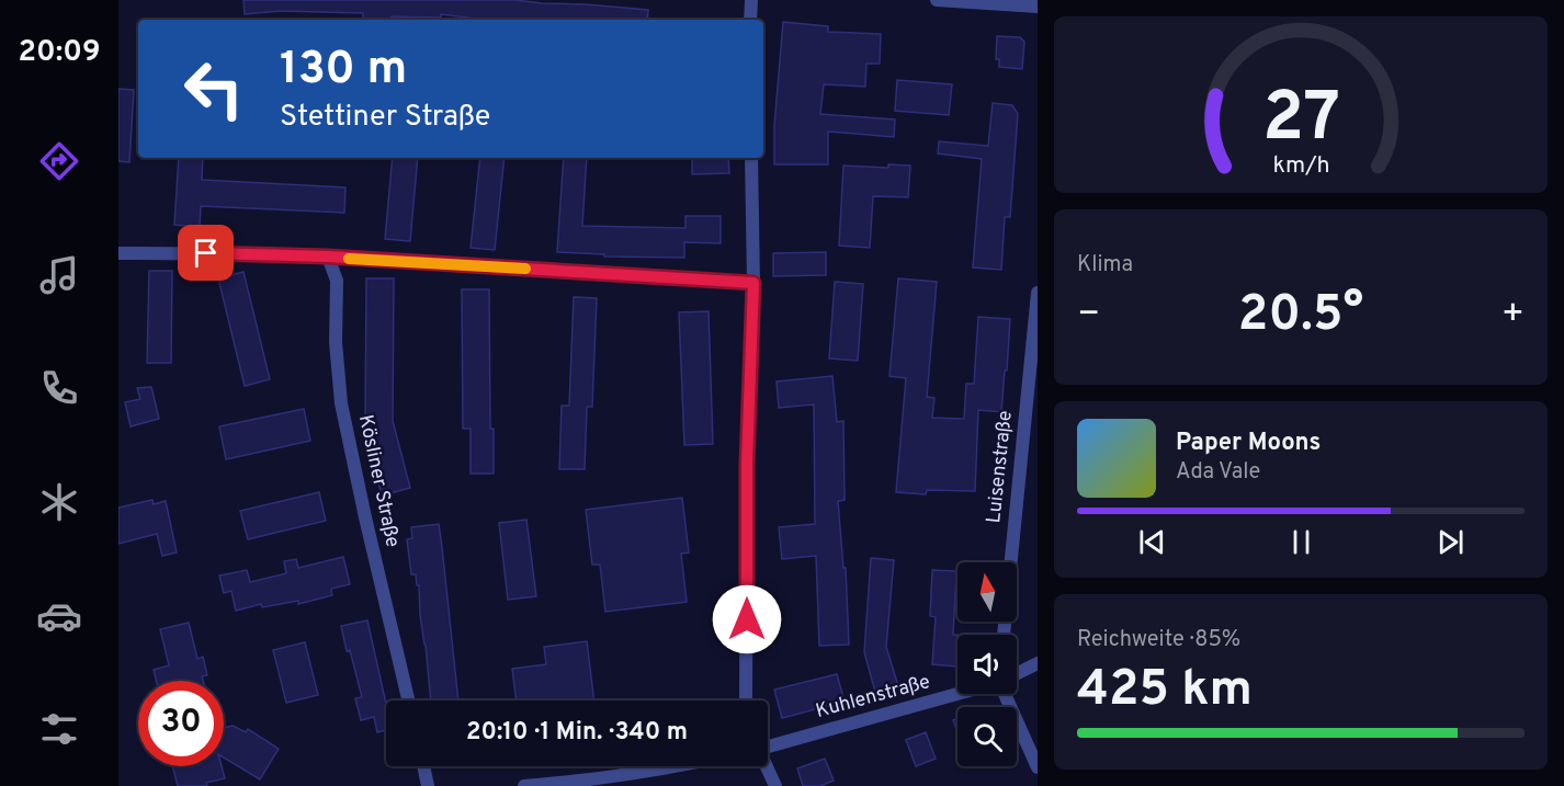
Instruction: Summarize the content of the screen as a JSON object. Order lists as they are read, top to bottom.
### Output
{
  "streets": {
    "street": ["Luisenstraße", "Kösliner Straße", "Kuhlenstraße"]
  },
  "north": "top",
  "page": {
    "tabs": "20:09",
    "turn": ["130 m", "Stettiner Straße"],
    "tile": [
      "Klima",
      ["Reichweite · 85%", "425 km"]
    ],
    "heat": ["−", "20.5°", "+"],
    "song": ["Paper Moons", "Ada Vale"],
    "limit": "30",
    "trip": "20:10 · 1 Min. · 340 m",
    "gauge": ["27", "km/h"]
  }
}
